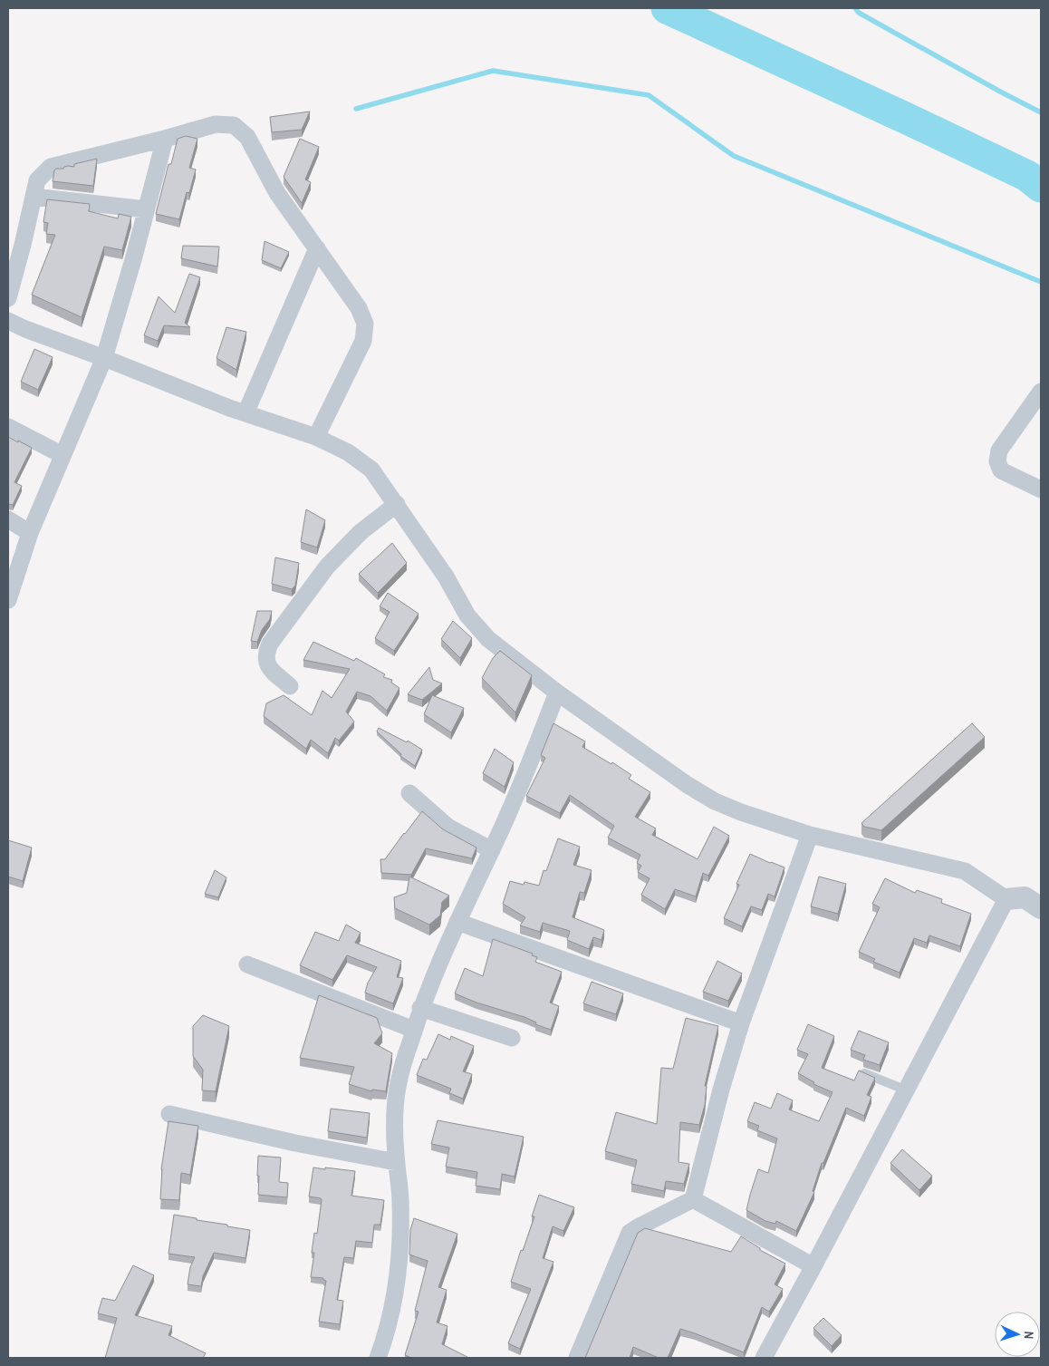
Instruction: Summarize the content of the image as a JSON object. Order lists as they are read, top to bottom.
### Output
{
  "north": "right"
}
